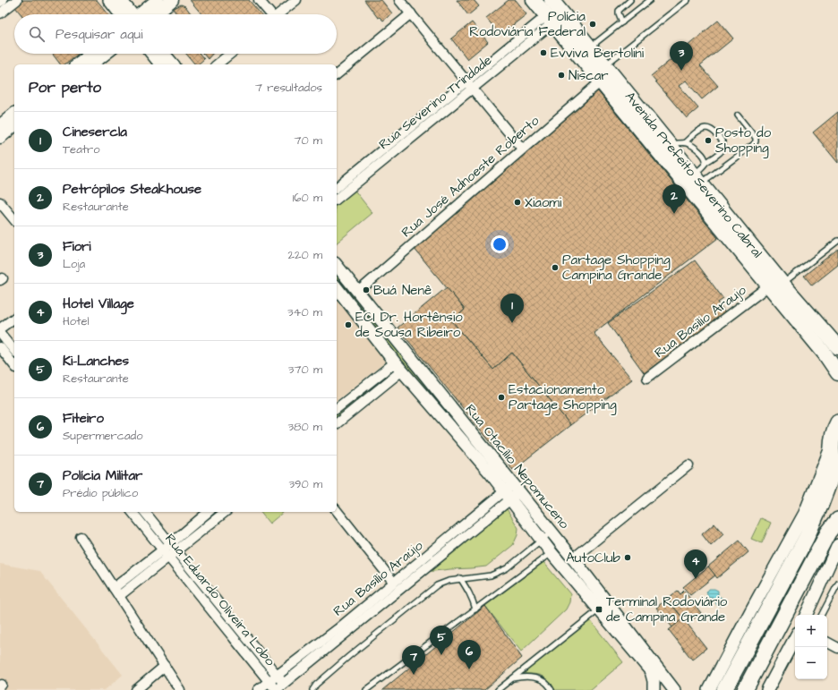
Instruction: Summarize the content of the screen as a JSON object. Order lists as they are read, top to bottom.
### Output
{
  "streets": {
    "main road": ["Avenida Prefeito Severino Cabral"],
    "street": [
      "Rua Severino Trindade",
      "Rua José Adnoeste Roberto",
      "Rua Basilio Araujo",
      "Rua Otacílio Nepomuceno",
      "Rua Basílio Araújo",
      "Rua Eduardo Oliveira Lobo"
    ]
  },
  "crossings": [
    ["Rua Severino Trindade", "Avenida Prefeito Severino Cabral"],
    ["Avenida Prefeito Severino Cabral", "Rua José Adnoeste Roberto"],
    ["Avenida Prefeito Severino Cabral", "Rua Basilio Araujo"],
    ["Rua José Adnoeste Roberto", "Rua Otacílio Nepomuceno"],
    ["Rua Otacílio Nepomuceno", "Rua Basílio Araújo"],
    ["Rua Basílio Araújo", "Rua Eduardo Oliveira Lobo"]
  ],
  "places": {
    "other": [
      "Polícia Rodoviária Federal",
      "Evviva Bertolini",
      "Niscar",
      "Posto do Shopping",
      "Xiaomi",
      "Partage Shopping Campina Grande",
      "Buá Nenê",
      "ECI Dr. Hortênsio de Sousa Ribeiro",
      "Estacionamento Partage Shopping",
      "AutoClub"
    ],
    "transit": ["Terminal Rodoviário de Campina Grande"]
  },
  "page": {
    "search": "Pesquisar aqui",
    "pins": [
      "3",
      "2",
      "1",
      "4",
      "5",
      "6",
      "7"
    ],
    "heading": ["Por perto", "7 resultados"],
    "list": [
      {
        "mark": "1",
        "name": "Cinesercla",
        "note": "Teatro",
        "value": "70 m"
      },
      {
        "mark": "2",
        "name": "Petrópilos Steakhouse",
        "note": "Restaurante",
        "value": "160 m"
      },
      {
        "mark": "3",
        "name": "Fiori",
        "note": "Loja",
        "value": "220 m"
      },
      {
        "mark": "4",
        "name": "Hotel Village",
        "note": "Hotel",
        "value": "340 m"
      },
      {
        "mark": "5",
        "name": "Ki-Lanches",
        "note": "Restaurante",
        "value": "370 m"
      },
      {
        "mark": "6",
        "name": "Fiteiro",
        "note": "Supermercado",
        "value": "380 m"
      },
      {
        "mark": "7",
        "name": "Polícia Militar",
        "note": "Prédio público",
        "value": "390 m"
      }
    ],
    "map_buttons": ["+", "−"]
  }
}
